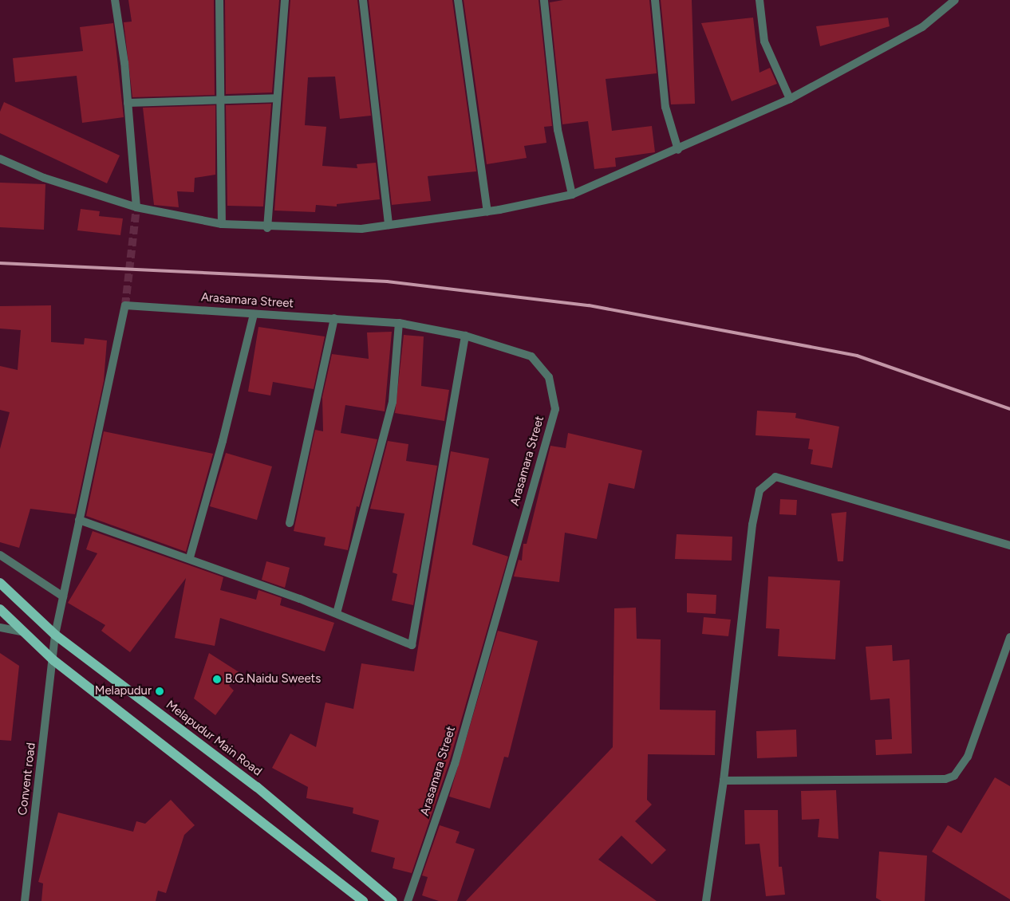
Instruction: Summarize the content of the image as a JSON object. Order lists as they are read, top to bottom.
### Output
{
  "streets": {
    "main road": ["Melapudur Main Road"],
    "street": ["Arasamara Street", "Convent road"]
  },
  "crossings": [
    ["Arasamara Street", "Convent road"],
    ["Melapudur Main Road", "Convent road"]
  ],
  "places": ["B.G.Naidu Sweets", "Melapudur"]
}
